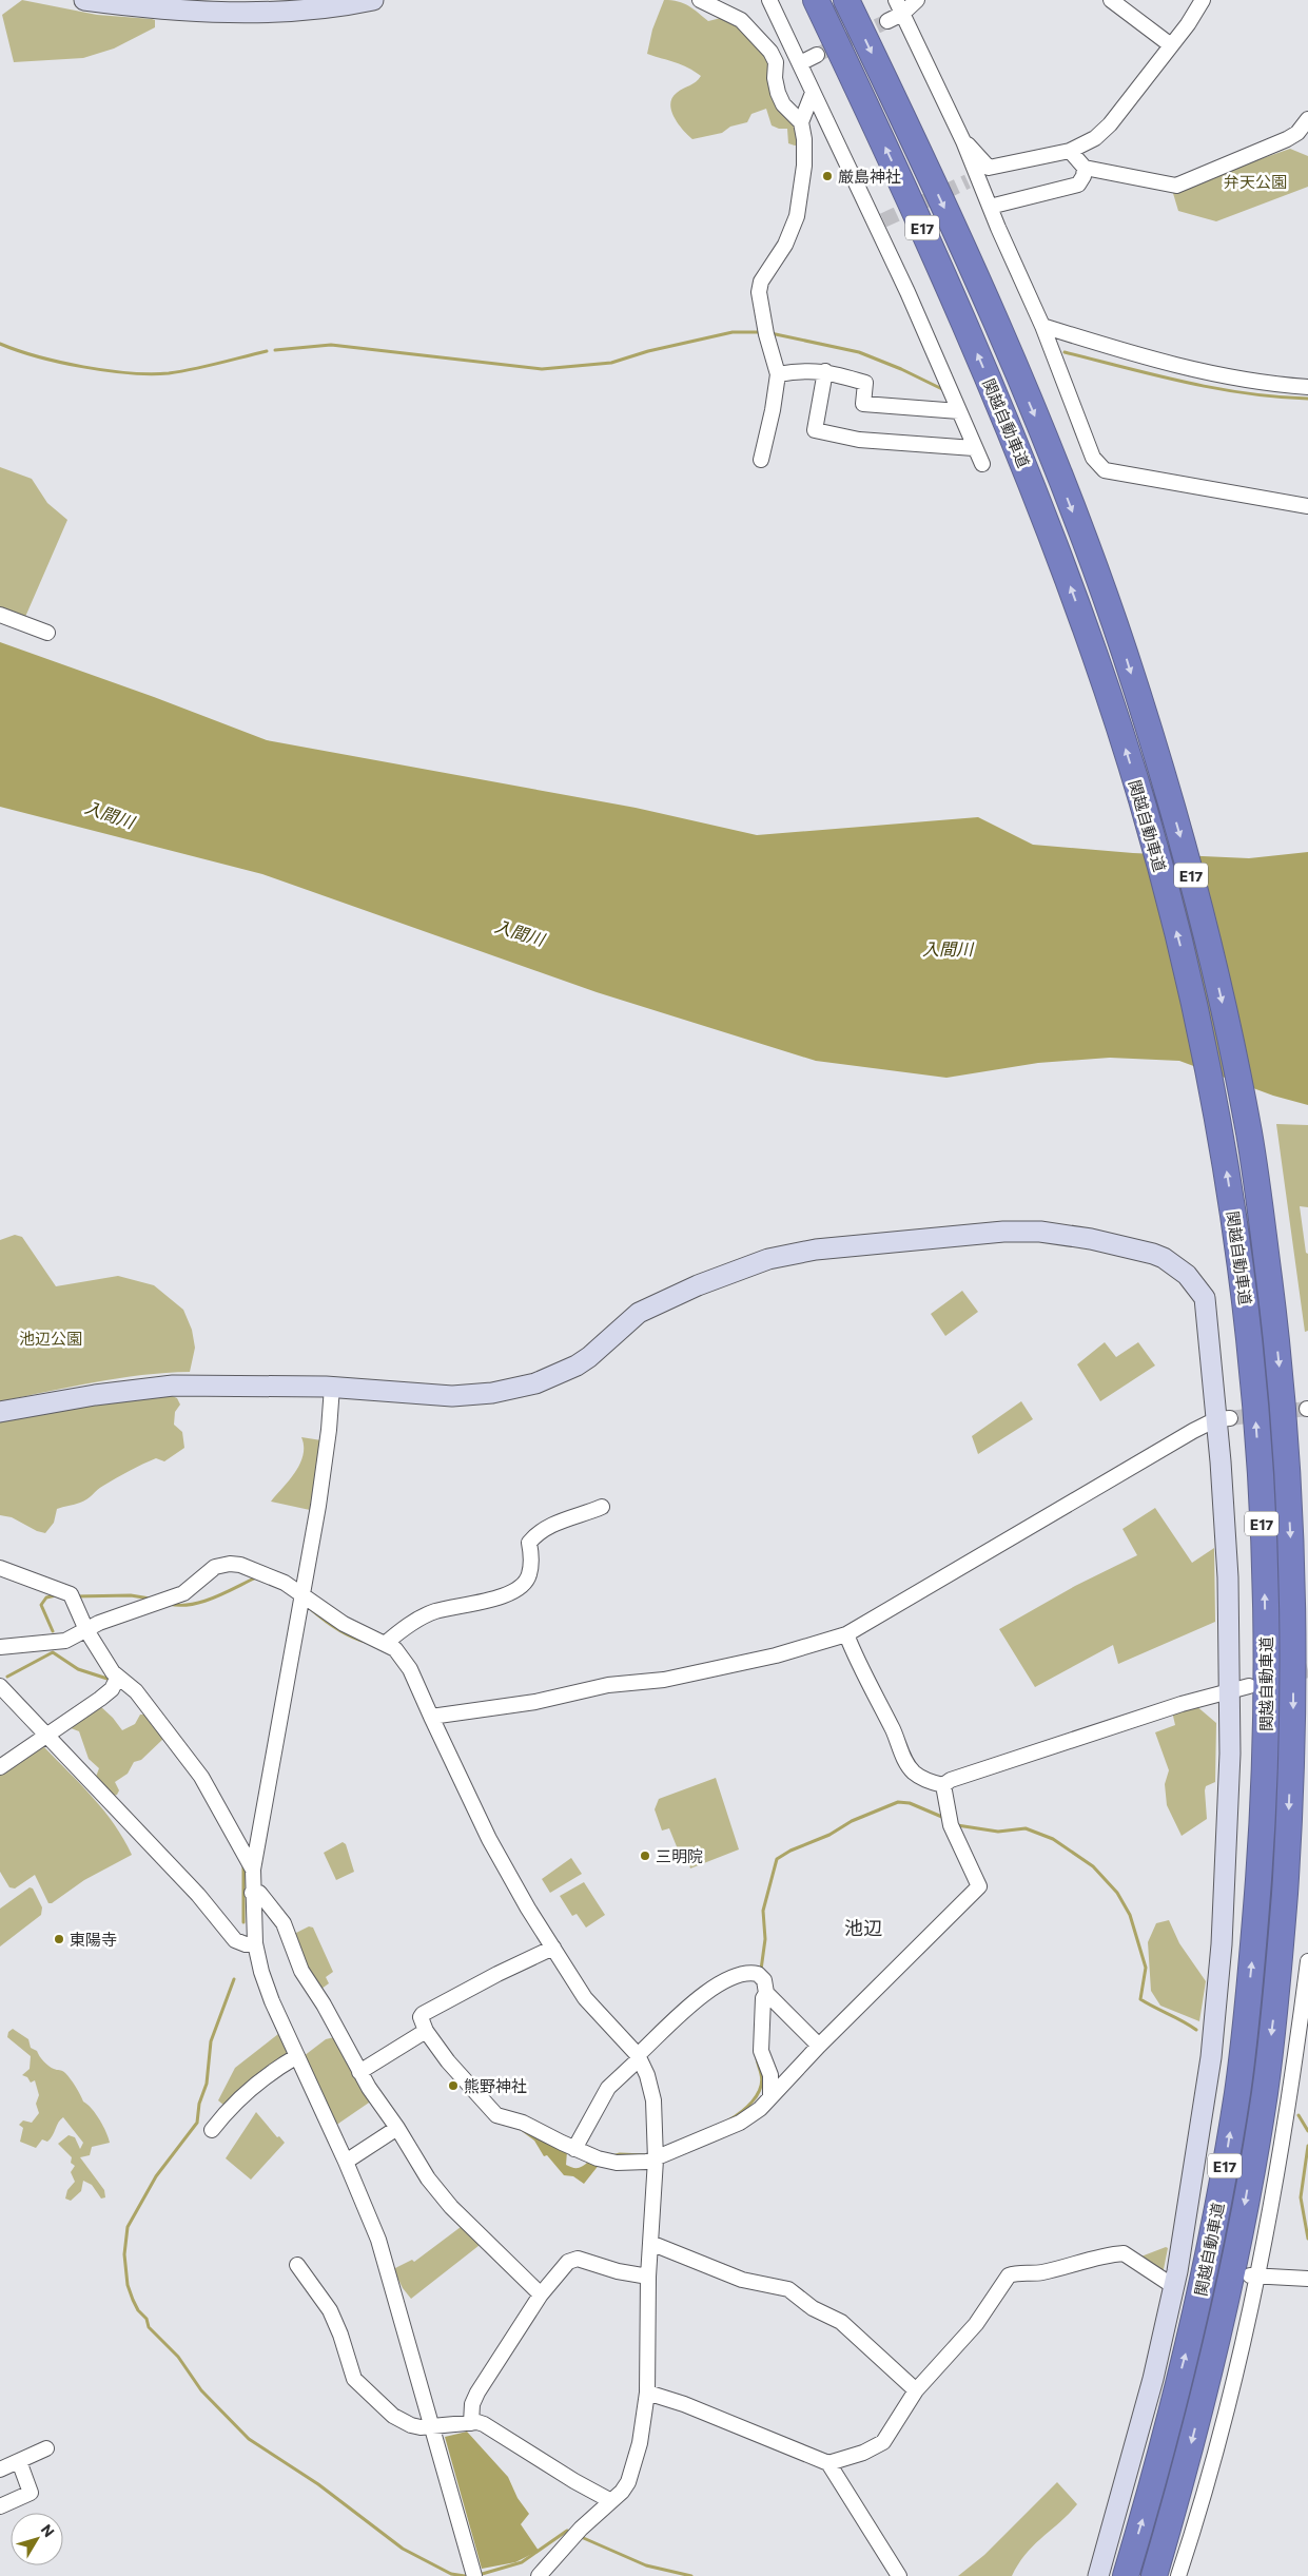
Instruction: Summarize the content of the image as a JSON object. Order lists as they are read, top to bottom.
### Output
{
  "streets": {
    "highway": ["E17", "関越自動車道"]
  },
  "districts": ["池辺"],
  "water": ["入間川"],
  "parks": ["弁天公園", "池辺公園"],
  "places": [
    "厳島神社",
    "三明院",
    "東陽寺",
    "熊野神社"
  ],
  "north": "top right"
}
